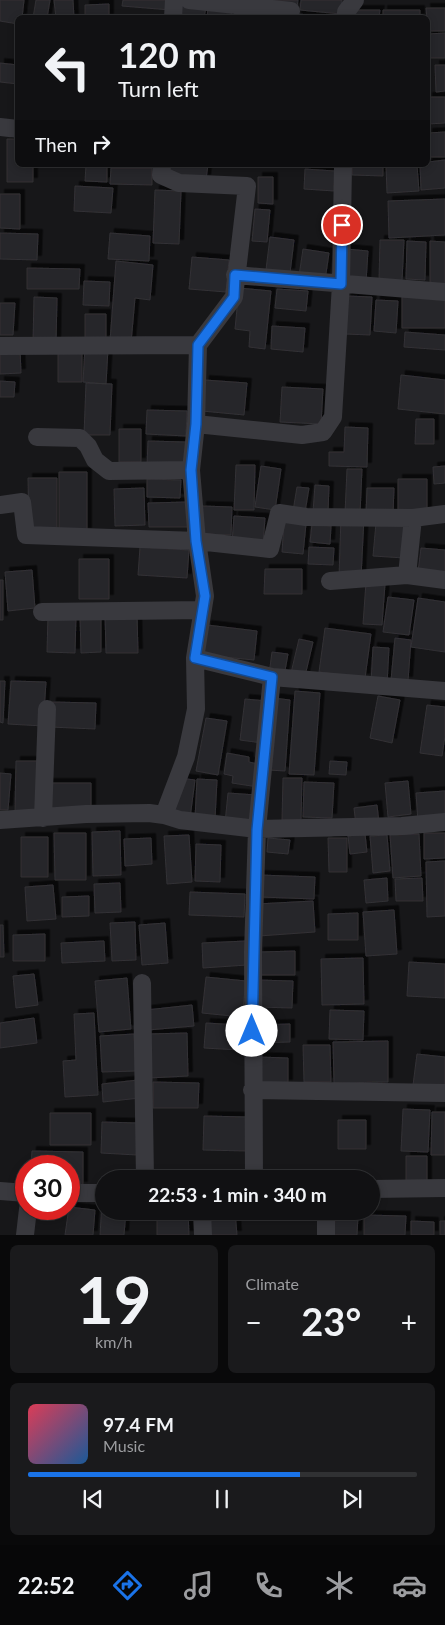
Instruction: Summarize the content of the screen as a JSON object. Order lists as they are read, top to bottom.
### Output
{
  "page": {
    "turn": ["120 m", "Turn left"],
    "then": "Then",
    "limit": "30",
    "trip": "22:53 · 1 min · 340 m",
    "tile": [
      ["19", "km/h"],
      "Climate"
    ],
    "heat": ["−", "23°", "+"],
    "song": ["97.4 FM", "Music"],
    "tabs": "22:52"
  }
}
